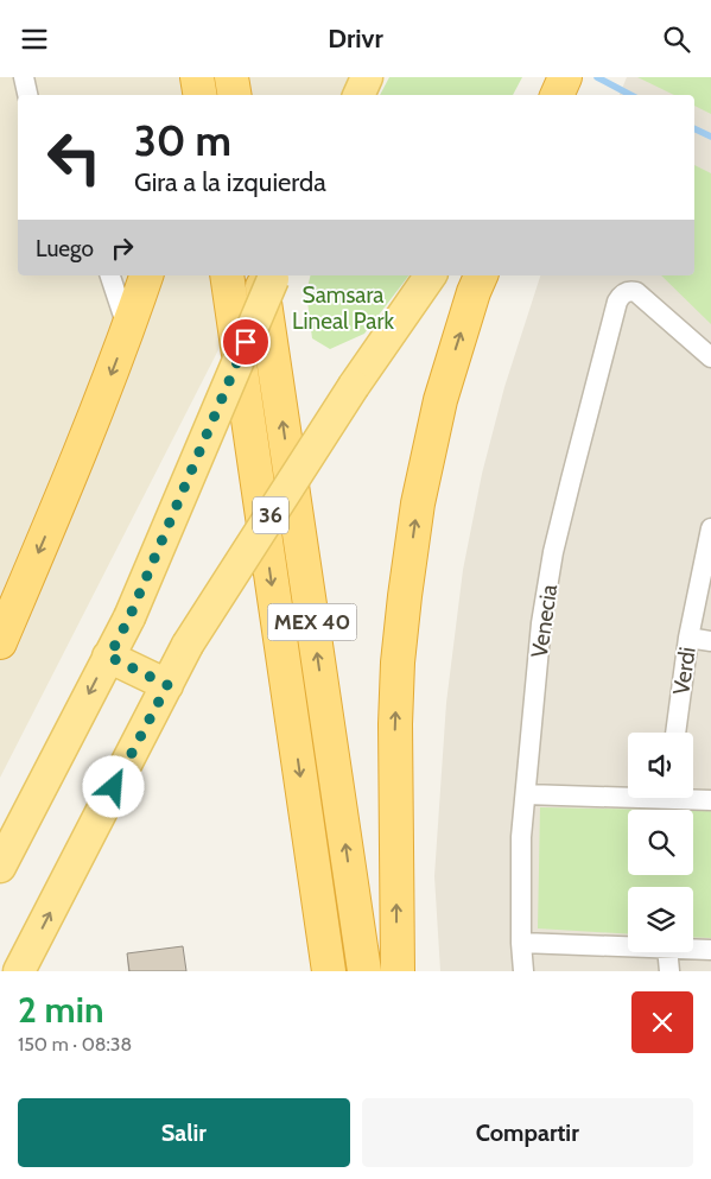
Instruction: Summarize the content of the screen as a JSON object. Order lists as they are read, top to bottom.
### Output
{
  "streets": {
    "highway": ["MEX 40"],
    "main road": ["36"],
    "street": ["Venecia", "Verdi"]
  },
  "parks": ["Samsara Lineal Park"],
  "page": {
    "header": "Drivr",
    "turn": ["30 m", "Gira a la izquierda"],
    "then": "Luego",
    "heading": ["2 min", "150 m · 08:38"],
    "buttons": ["Salir", "Compartir"]
  }
}
